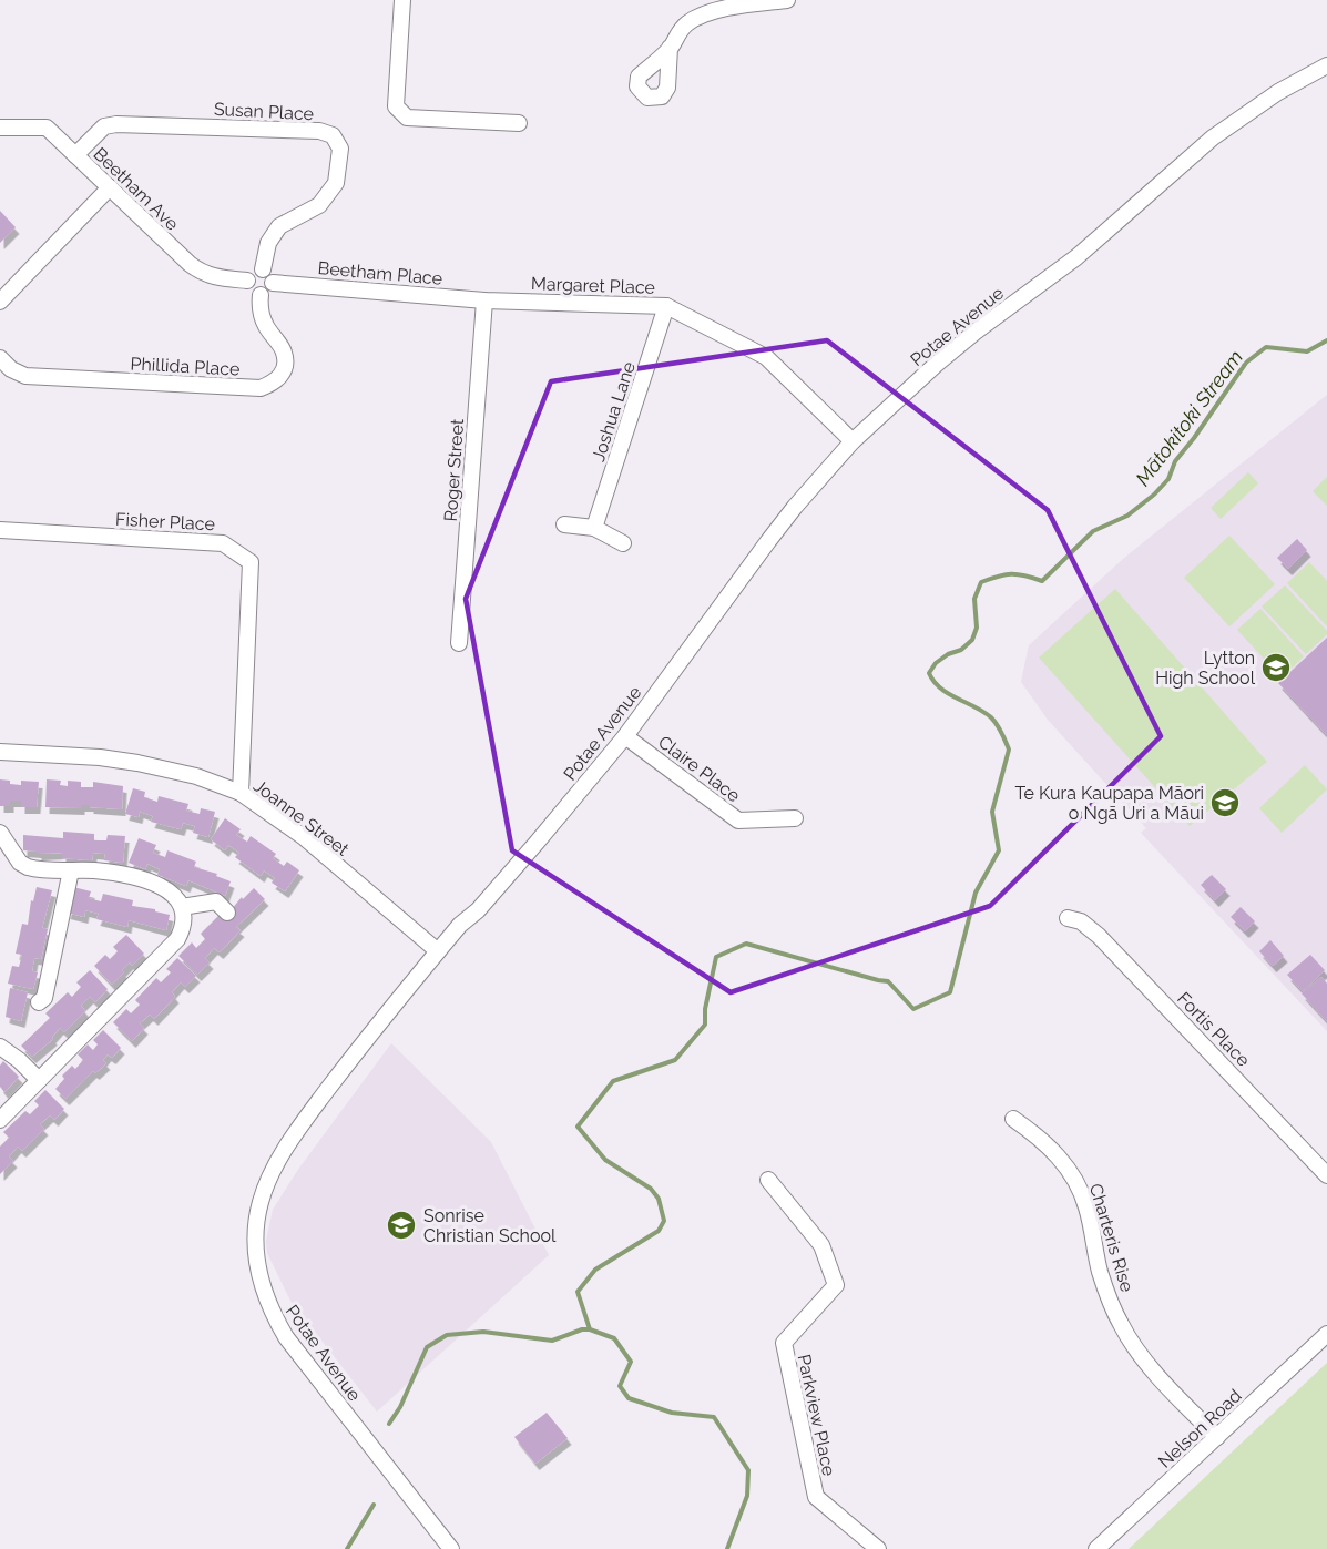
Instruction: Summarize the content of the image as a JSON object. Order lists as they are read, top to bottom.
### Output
{
  "streets": {
    "street": [
      "Susan Place",
      "Beetham Ave",
      "Beetham Place",
      "Margaret Place",
      "Potae Avenue",
      "Phillida Place",
      "Joshua Lane",
      "Roger Street",
      "Fisher Place",
      "Claire Place",
      "Joanne Street",
      "Fortis Place",
      "Charteris Rise",
      "Parkview Place",
      "Nelson Road"
    ]
  },
  "crossings": [
    ["Susan Place", "Beetham Ave"],
    ["Susan Place", "Beetham Place"],
    ["Susan Place", "Phillida Place"],
    ["Beetham Ave", "Beetham Place"],
    ["Beetham Ave", "Phillida Place"],
    ["Beetham Place", "Margaret Place"],
    ["Beetham Place", "Phillida Place"],
    ["Beetham Place", "Roger Street"],
    ["Margaret Place", "Potae Avenue"],
    ["Margaret Place", "Joshua Lane"],
    ["Margaret Place", "Roger Street"],
    ["Potae Avenue", "Claire Place"],
    ["Potae Avenue", "Joanne Street"],
    ["Fisher Place", "Joanne Street"],
    ["Charteris Rise", "Nelson Road"]
  ],
  "water": ["Mātokitoki Stream"],
  "places": {
    "school or university": ["Lytton High School", "Te Kura Kaupapa Māori o Ngā Uri a Māui", "Sonrise Christian School"]
  }
}
